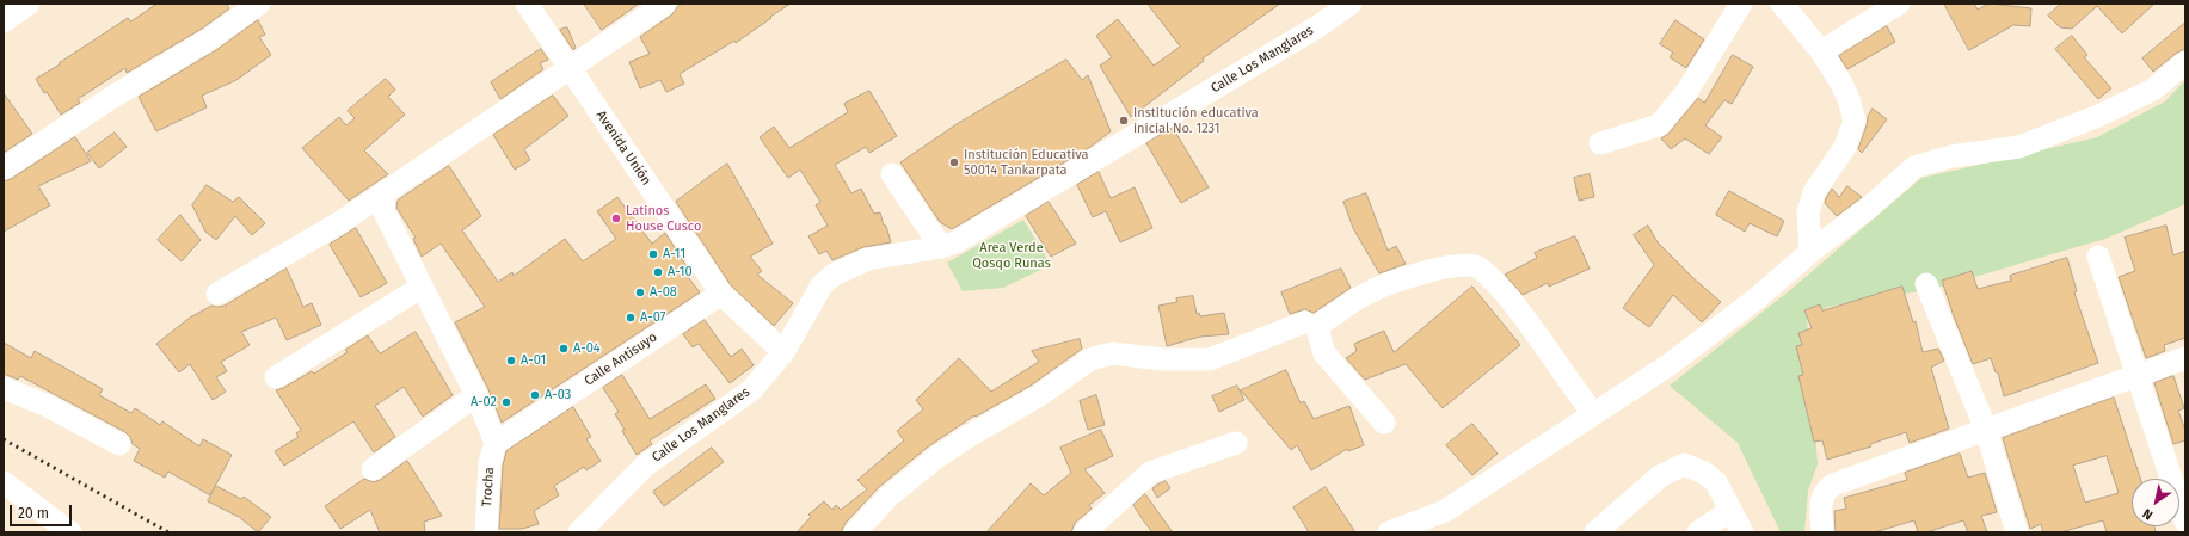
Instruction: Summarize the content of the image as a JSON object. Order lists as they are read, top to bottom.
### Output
{
  "streets": {
    "street": [
      "Calle Los Manglares",
      "Avenida Unión",
      "Calle Antisuyo",
      "Trocha"
    ]
  },
  "crossings": [
    ["Calle Los Manglares", "Avenida Unión"],
    ["Avenida Unión", "Calle Antisuyo"],
    ["Calle Antisuyo", "Trocha"]
  ],
  "parks": ["Area Verde Qosqo Runas"],
  "places": [
    "Institución educativa inicial No. 1231",
    "Institución Educativa 50014 Tankarpata",
    "Latinos House Cusco",
    "A-11",
    "A-10",
    "A-08",
    "A-07",
    "A-04",
    "A-01",
    "A-03",
    "A-02"
  ],
  "scale_bar": "20 m",
  "north": "bottom left"
}
